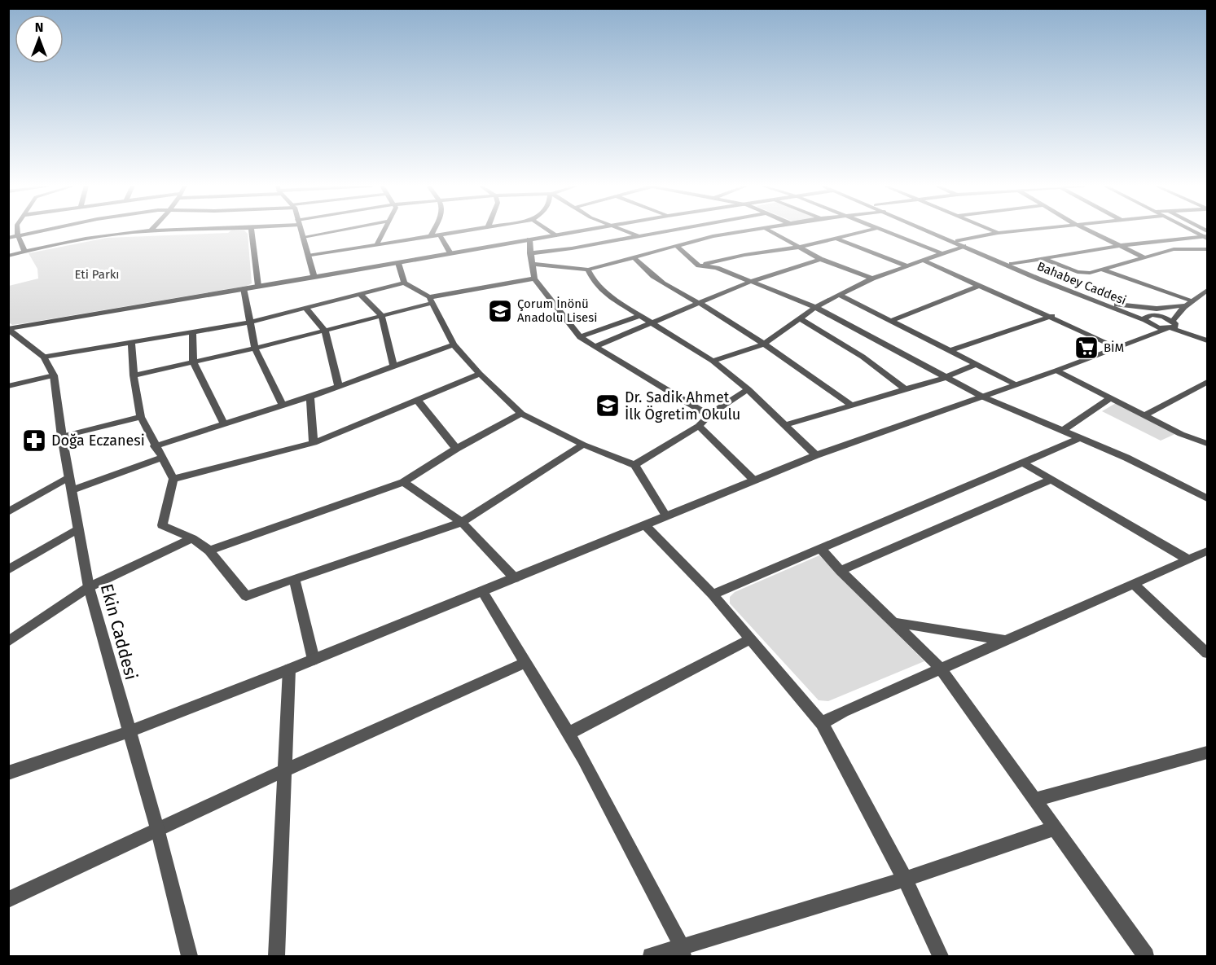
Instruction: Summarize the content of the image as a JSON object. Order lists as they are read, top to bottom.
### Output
{
  "streets": {
    "street": ["Bahabey Caddesi", "Ekin Caddesi"]
  },
  "parks": ["Eti Parkı"],
  "places": {
    "school or university": ["Çorum İnönü Anadolu Lisesi", "Dr. Sadik Ahmet İlk Ögretim Okulu"],
    "supermarket": ["BİM"],
    "pharmacy": ["Doğa Eczanesi"]
  },
  "north": "top"
}
